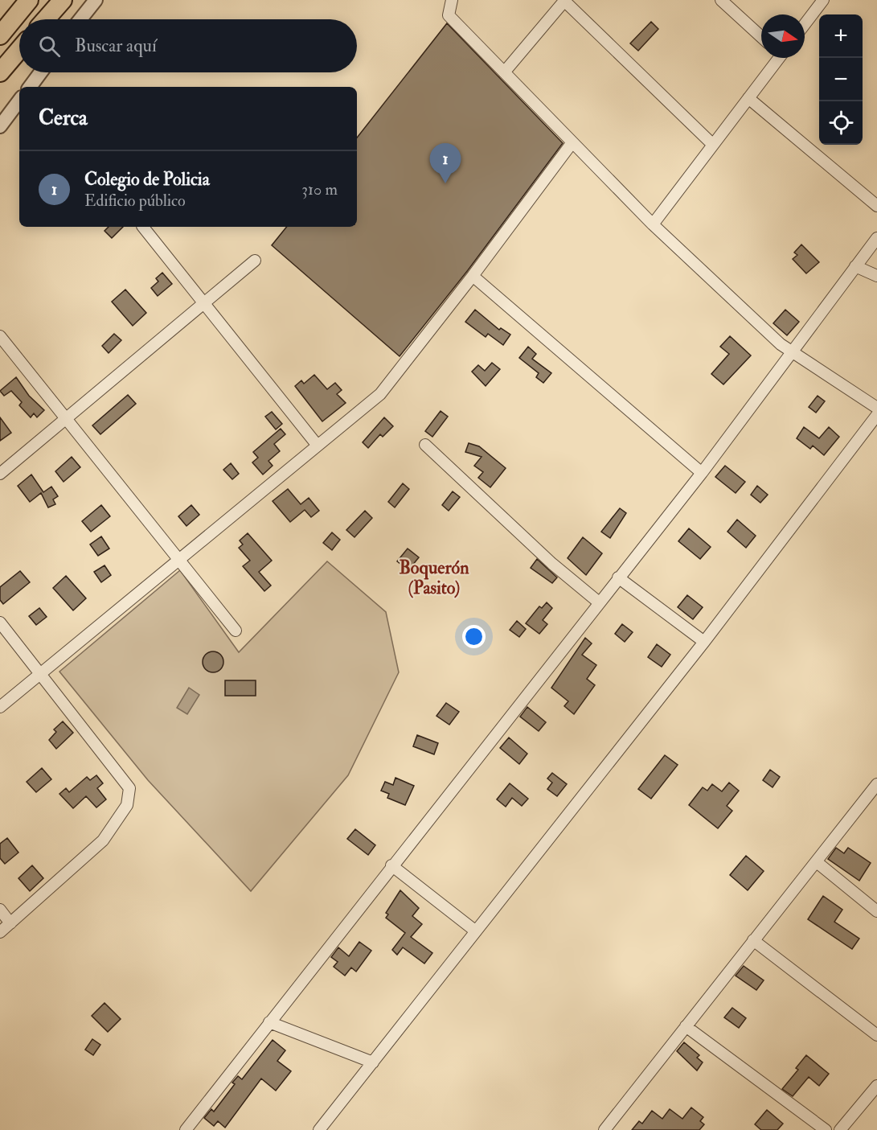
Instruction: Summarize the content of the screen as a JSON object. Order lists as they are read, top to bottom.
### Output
{
  "districts": ["Boquerón (Pasito)"],
  "north": "right",
  "page": {
    "map_buttons": ["+", "−"],
    "search": "Buscar aquí",
    "heading": "Cerca",
    "pins": "1",
    "list": [
      {
        "mark": "1",
        "name": "Colegio de Policia",
        "note": "Edificio público",
        "value": "310 m"
      }
    ]
  }
}
